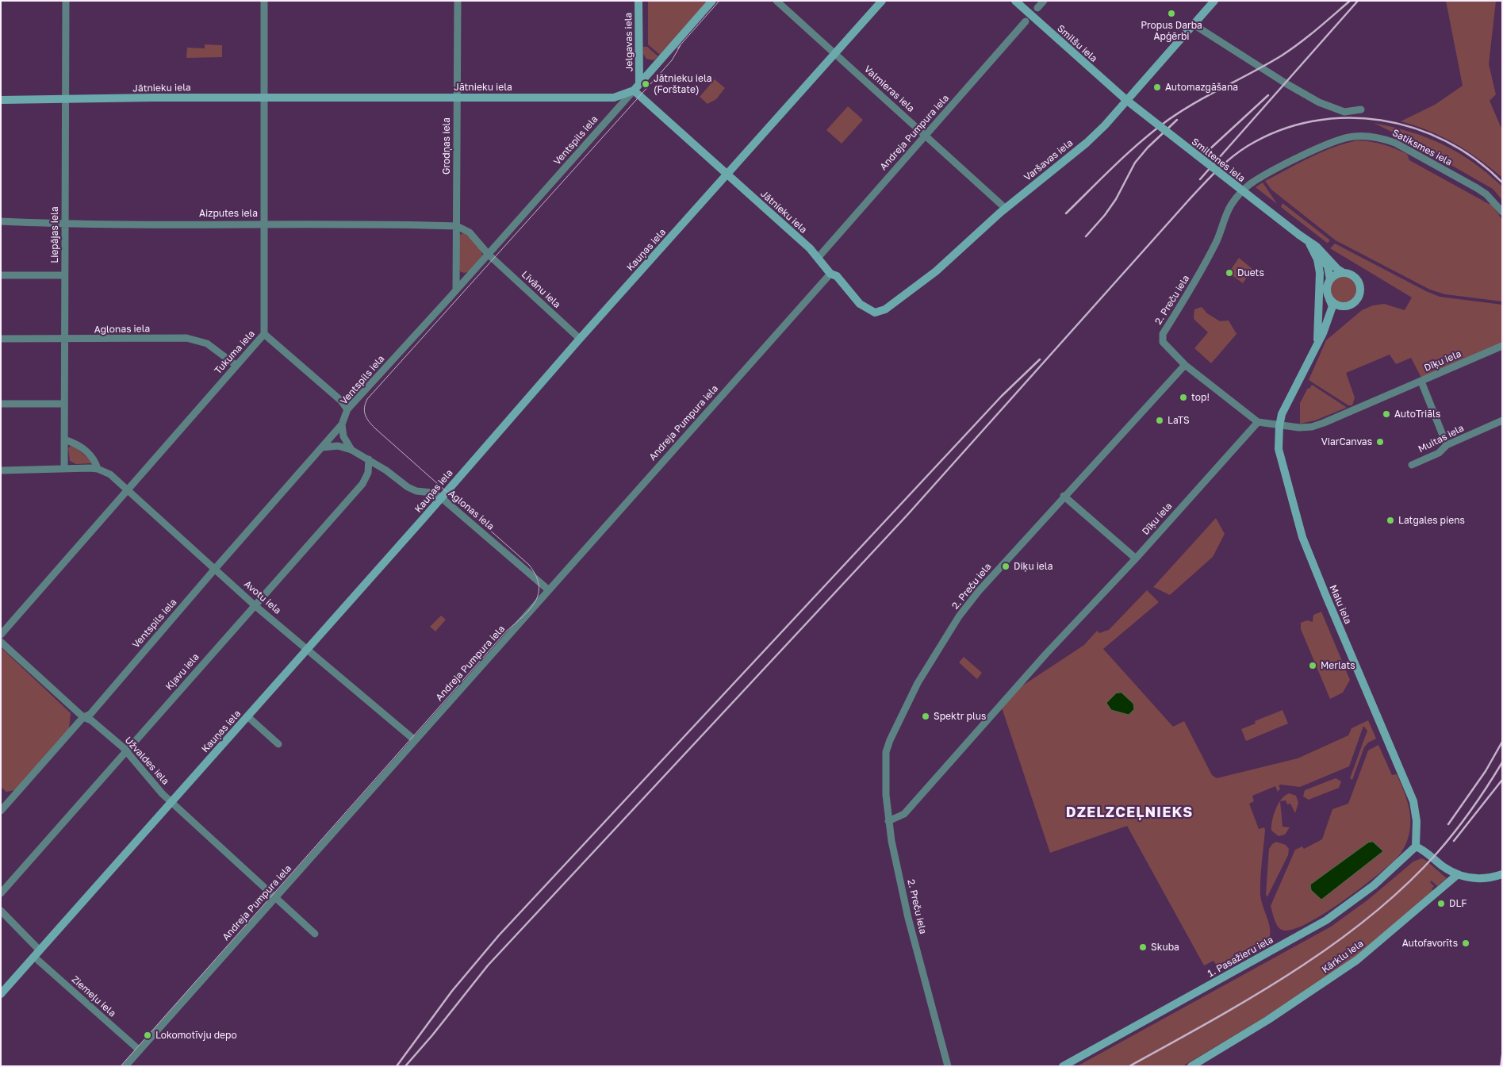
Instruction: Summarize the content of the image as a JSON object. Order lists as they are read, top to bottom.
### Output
{
  "streets": {
    "street": [
      "Jelgavas iela",
      "Smilšu iela",
      "Jātnieku iela",
      "Valmieras iela",
      "Andreja Pumpura iela",
      "Ventspils iela",
      "Grodņas iela",
      "Satiksmes iela",
      "Varšavas iela",
      "Smiltenes iela",
      "Aizputes iela",
      "Liepājas iela",
      "Kauņas iela",
      "Līvānu iela",
      "2. Preču iela",
      "Aglonas iela",
      "Tukuma iela",
      "Dīķu iela",
      "Muitas iela",
      "Avotu iela",
      "Malu iela",
      "Kļavu iela",
      "Užvaldes iela",
      "1. Pasažieru iela",
      "Kārklu iela",
      "Ziemeļu iela"
    ]
  },
  "crossings": [
    ["Jelgavas iela", "Ventspils iela"],
    ["Smilšu iela", "Varšavas iela"],
    ["Smilšu iela", "Smiltenes iela"],
    ["Jātnieku iela", "Andreja Pumpura iela"],
    ["Jātnieku iela", "Ventspils iela"],
    ["Jātnieku iela", "Grodņas iela"],
    ["Jātnieku iela", "Varšavas iela"],
    ["Jātnieku iela", "Liepājas iela"],
    ["Jātnieku iela", "Kauņas iela"],
    ["Jātnieku iela", "Tukuma iela"],
    ["Valmieras iela", "Andreja Pumpura iela"],
    ["Valmieras iela", "Varšavas iela"],
    ["Valmieras iela", "Kauņas iela"],
    ["Andreja Pumpura iela", "Aglonas iela"],
    ["Andreja Pumpura iela", "Avotu iela"],
    ["Andreja Pumpura iela", "Užvaldes iela"],
    ["Andreja Pumpura iela", "Ziemeļu iela"],
    ["Ventspils iela", "Grodņas iela"],
    ["Ventspils iela", "Līvānu iela"],
    ["Ventspils iela", "Aglonas iela"],
    ["Ventspils iela", "Avotu iela"],
    ["Ventspils iela", "Užvaldes iela"],
    ["Grodņas iela", "Aizputes iela"],
    ["Grodņas iela", "Līvānu iela"],
    ["Satiksmes iela", "2. Preču iela"],
    ["Varšavas iela", "Smiltenes iela"],
    ["Smiltenes iela", "Dīķu iela"],
    ["Smiltenes iela", "Malu iela"],
    ["Aizputes iela", "Liepājas iela"],
    ["Aizputes iela", "Līvānu iela"],
    ["Aizputes iela", "Tukuma iela"],
    ["Liepājas iela", "Aglonas iela"],
    ["Liepājas iela", "Avotu iela"],
    ["Kauņas iela", "Līvānu iela"],
    ["Kauņas iela", "Aglonas iela"],
    ["Kauņas iela", "Avotu iela"],
    ["Kauņas iela", "Užvaldes iela"],
    ["Kauņas iela", "Ziemeļu iela"],
    ["2. Preču iela", "Dīķu iela"],
    ["Aglonas iela", "Tukuma iela"],
    ["Aglonas iela", "Kļavu iela"],
    ["Tukuma iela", "Avotu iela"],
    ["Dīķu iela", "Malu iela"],
    ["Avotu iela", "Kļavu iela"],
    ["Malu iela", "1. Pasažieru iela"],
    ["Kļavu iela", "Užvaldes iela"]
  ],
  "districts": ["DZELZCEĻNIEKS"],
  "places": [
    "Propus Darba Apģērbi",
    "Jātnieku iela (Forštate)",
    "Automazgāšana",
    "Duets",
    "top!",
    "AutoTriāls",
    "LaTS",
    "ViarCanvas",
    "Latgales piens",
    "Diķu iela",
    "Merlats",
    "Spektr plus",
    "DLF",
    "Autofavorīts",
    "Skuba",
    "Lokomotīvju depo"
  ]
}
